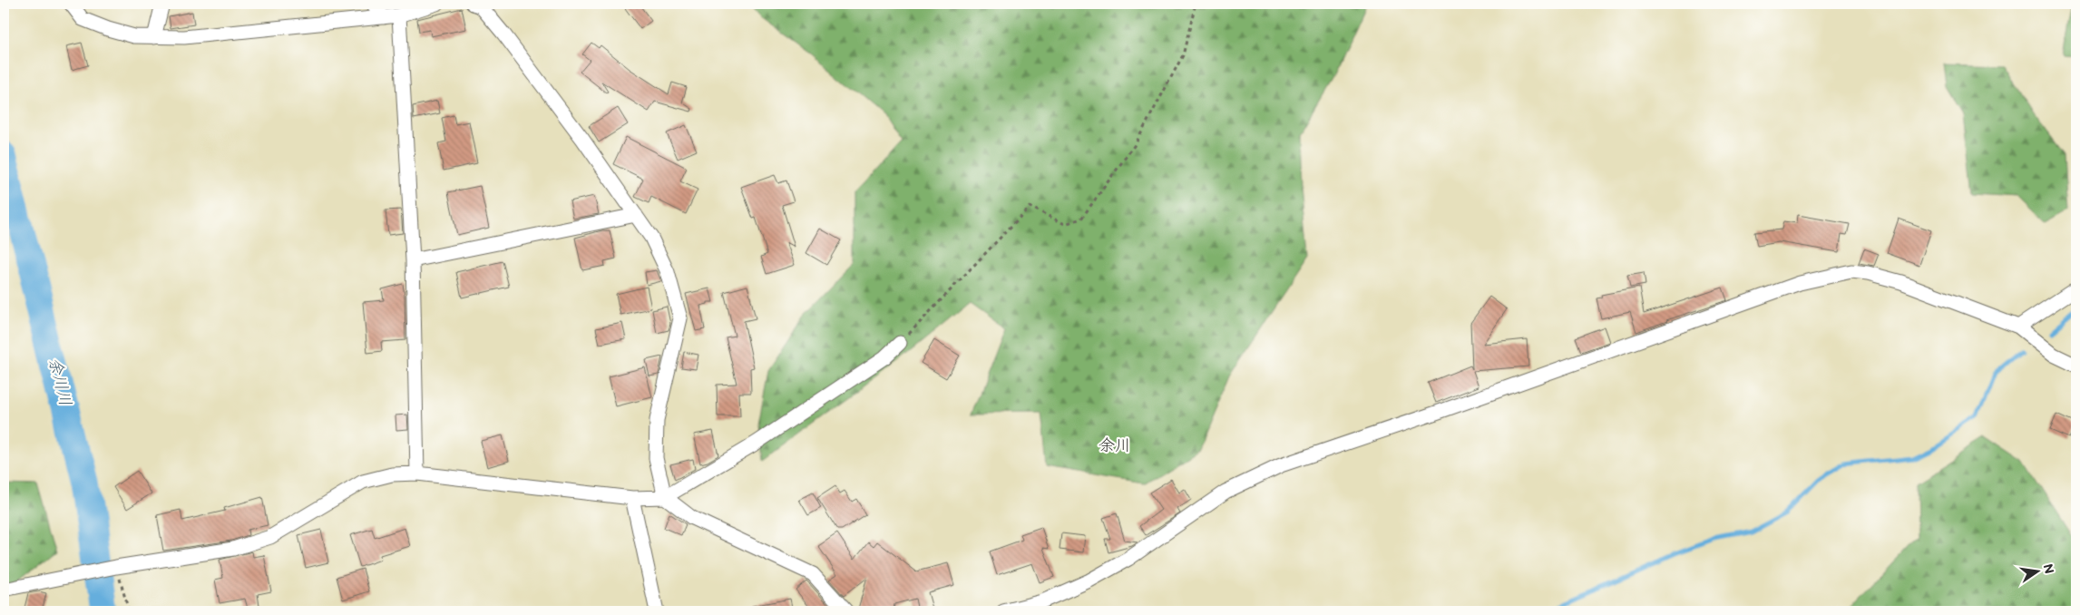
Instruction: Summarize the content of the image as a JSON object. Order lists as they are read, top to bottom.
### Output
{
  "districts": ["余川"],
  "water": ["余川川"],
  "north": "right"
}
